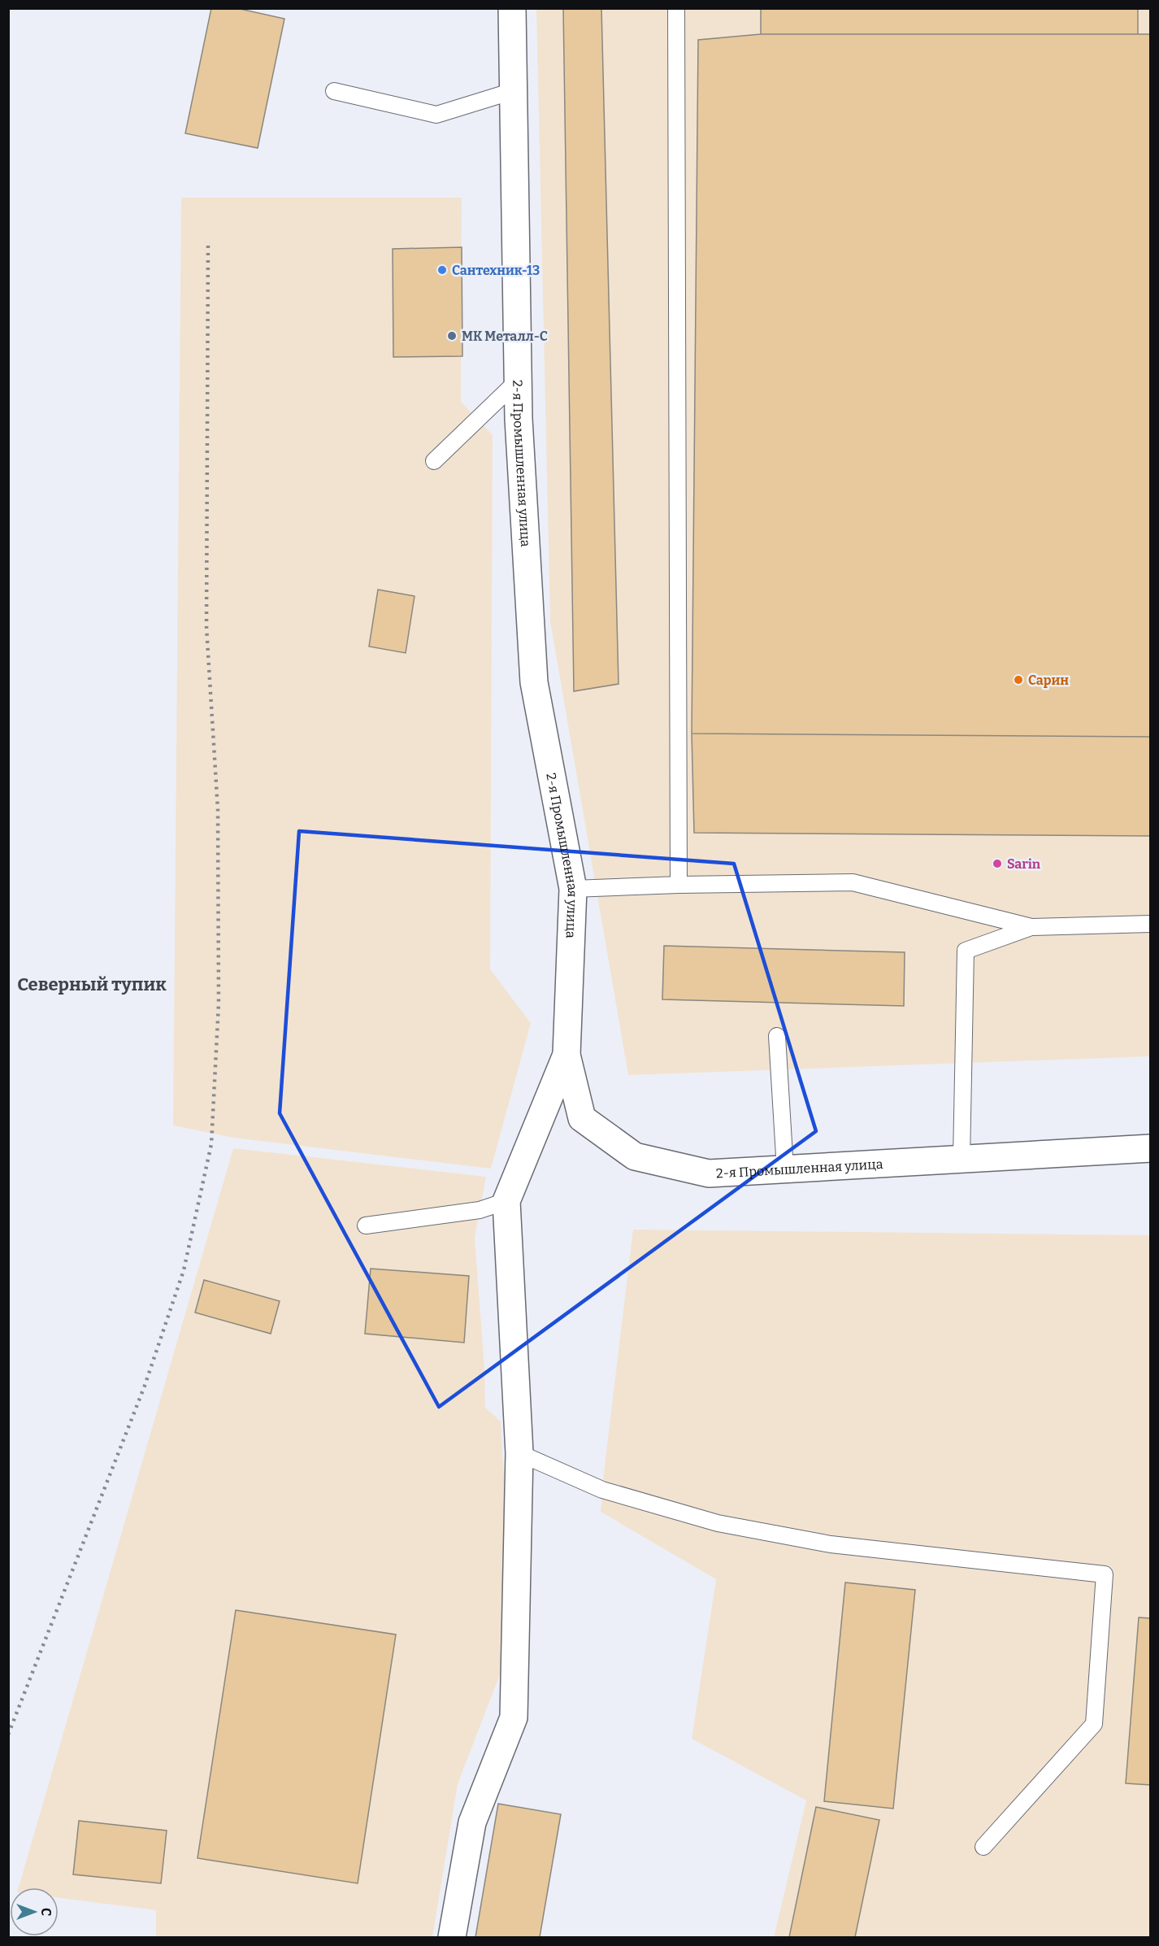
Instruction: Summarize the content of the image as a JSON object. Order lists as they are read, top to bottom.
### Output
{
  "streets": {
    "street": ["2-я Промышленная улица"]
  },
  "districts": ["Северный тупик"],
  "places": [
    "Сантехник-13",
    "МК Металл-С",
    "Сарин",
    "Sarin"
  ],
  "north": "right"
}
